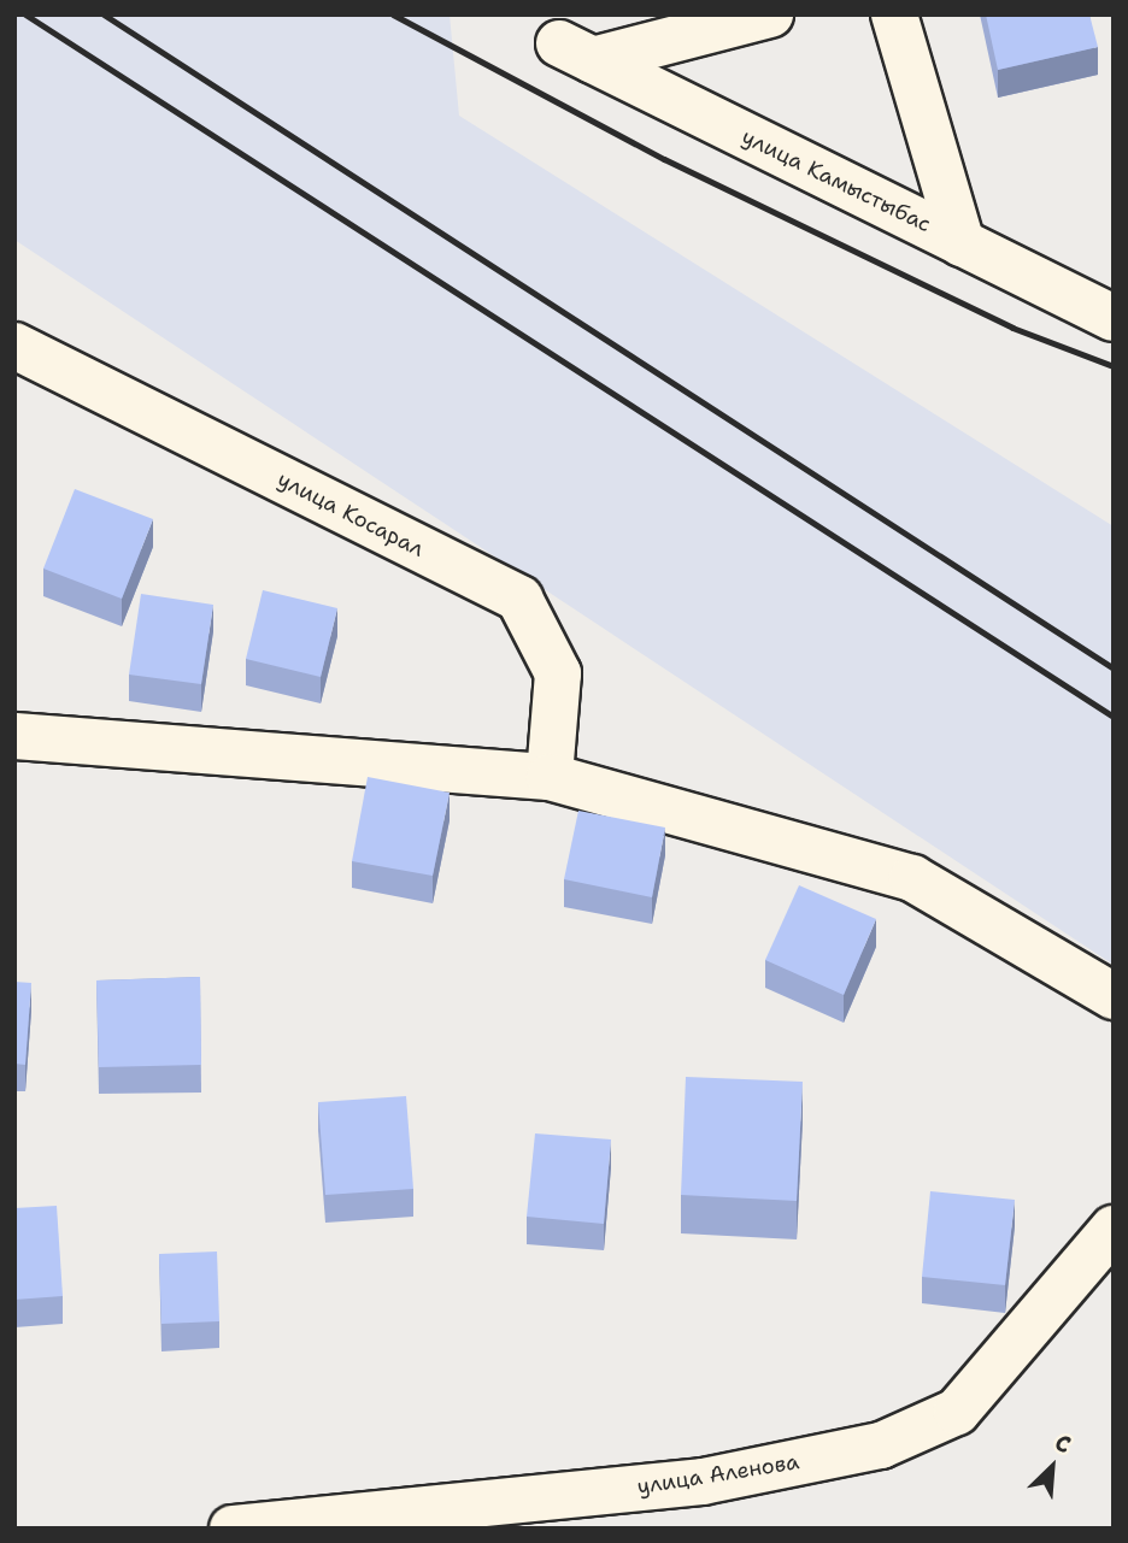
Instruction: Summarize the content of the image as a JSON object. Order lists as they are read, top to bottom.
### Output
{
  "streets": {
    "street": ["улица Камыстыбас", "улица Косарал", "улица Аленова"]
  },
  "north": "top right"
}
